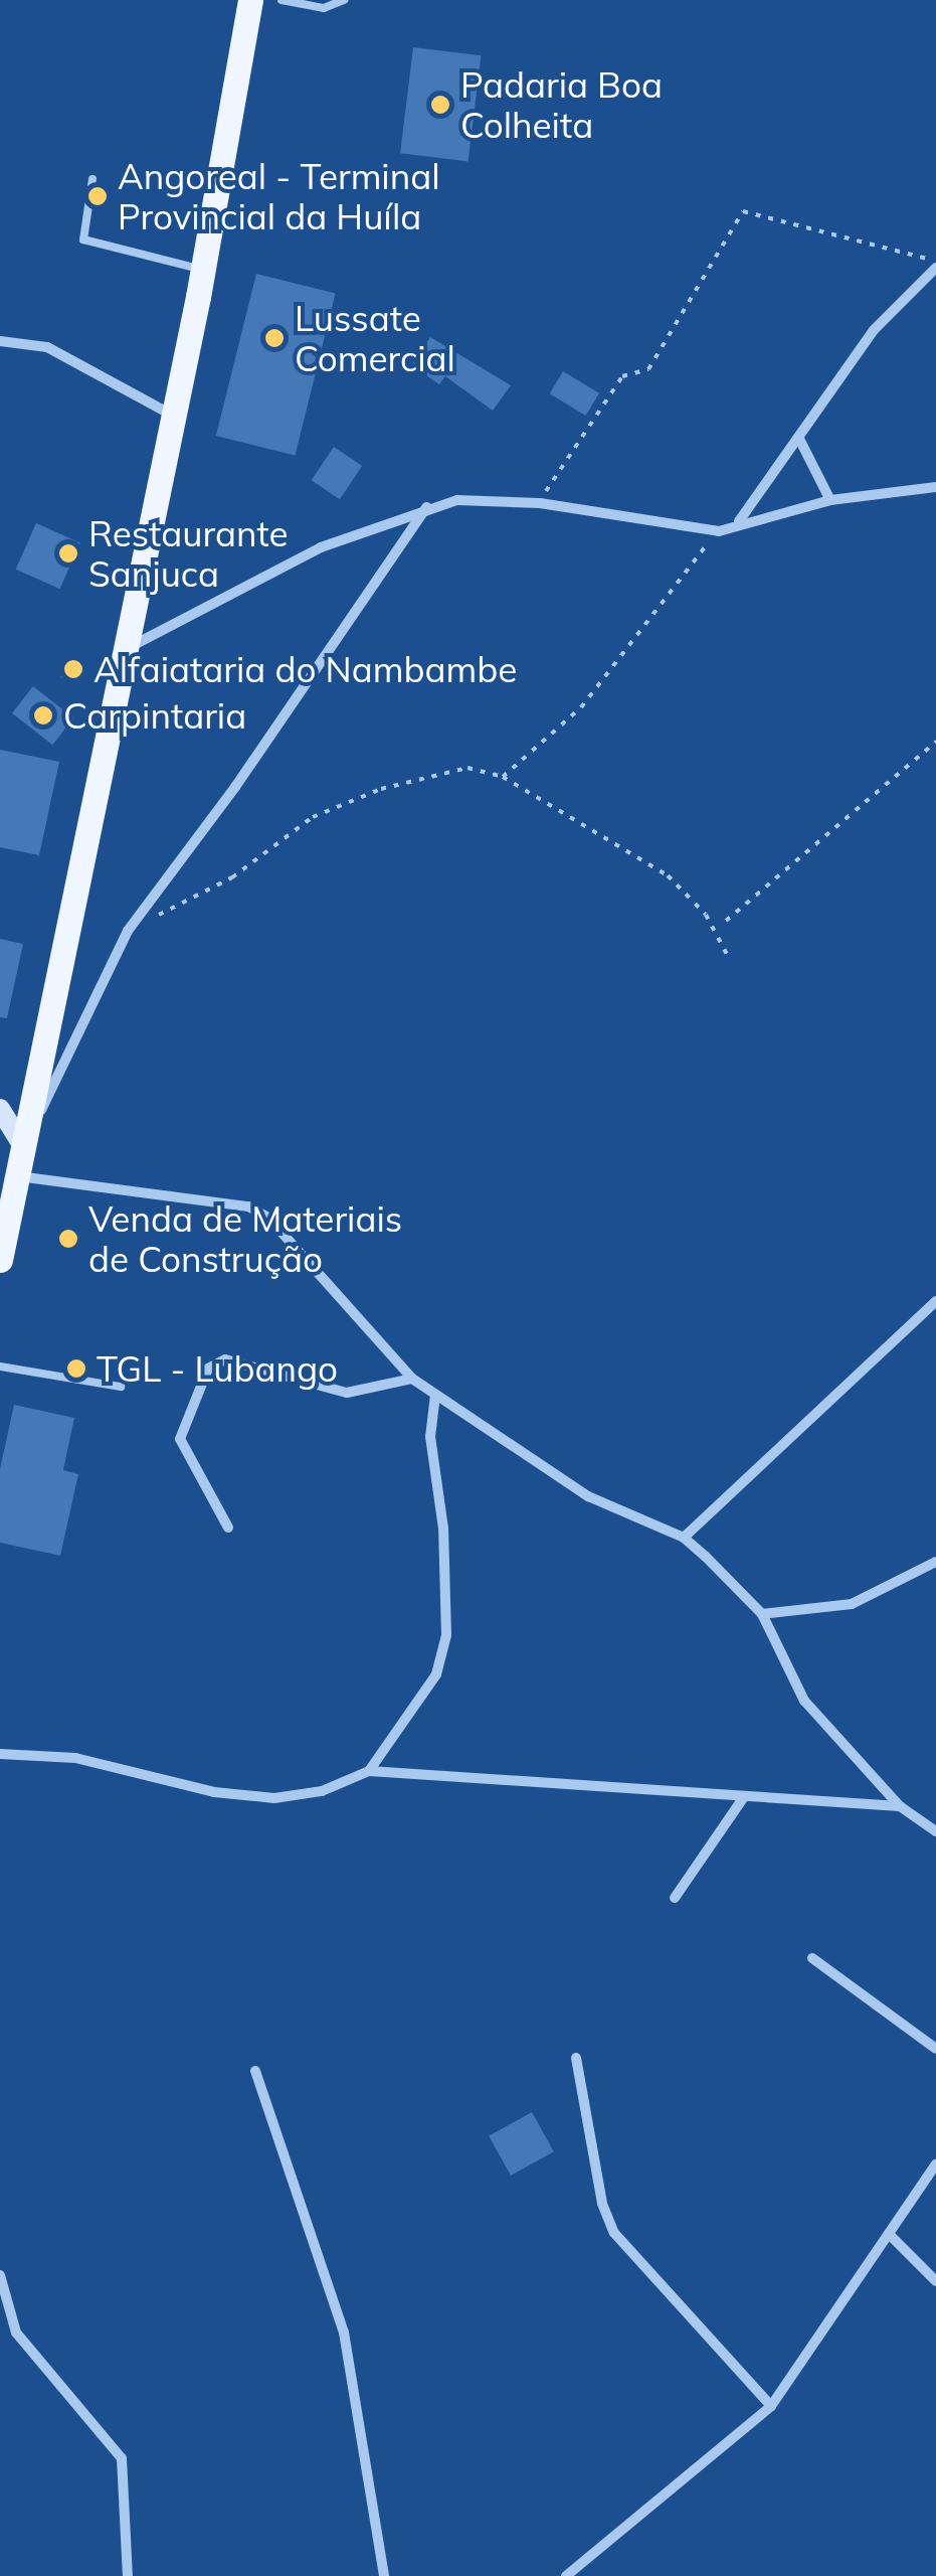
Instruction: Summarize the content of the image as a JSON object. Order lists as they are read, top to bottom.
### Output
{
  "places": [
    "Padaria Boa Colheita",
    "Angoreal - Terminal Provincial da Huíla",
    "Lussate Comercial",
    "Restaurante Sanjuca",
    "Alfaiataria do Nambambe",
    "Carpintaria",
    "Venda de Materiais de Construção",
    "TGL - Lubango"
  ]
}
